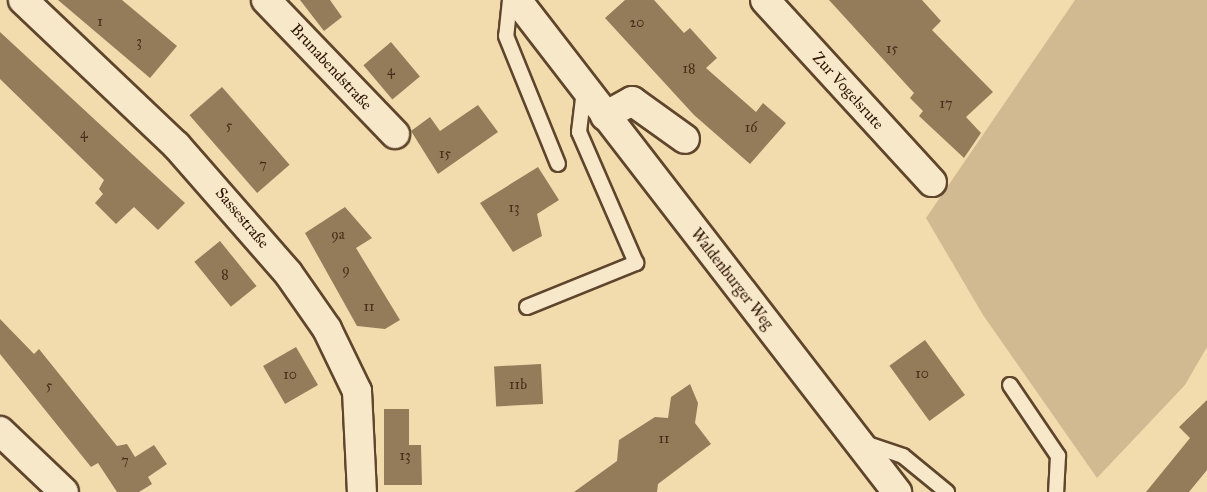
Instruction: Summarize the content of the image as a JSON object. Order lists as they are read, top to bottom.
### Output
{
  "streets": {
    "street": [
      "Brunabendstraße",
      "Zur Vogelsrute",
      "Sassestraße",
      "Waldenburger Weg"
    ]
  },
  "house_numbers": [
    "1",
    "20",
    "3",
    "15",
    "18",
    "4",
    "17",
    "5",
    "16",
    "4",
    "15",
    "7",
    "13",
    "9a",
    "9",
    "8",
    "11",
    "10",
    "10",
    "11b",
    "5",
    "11",
    "13",
    "7"
  ]
}
